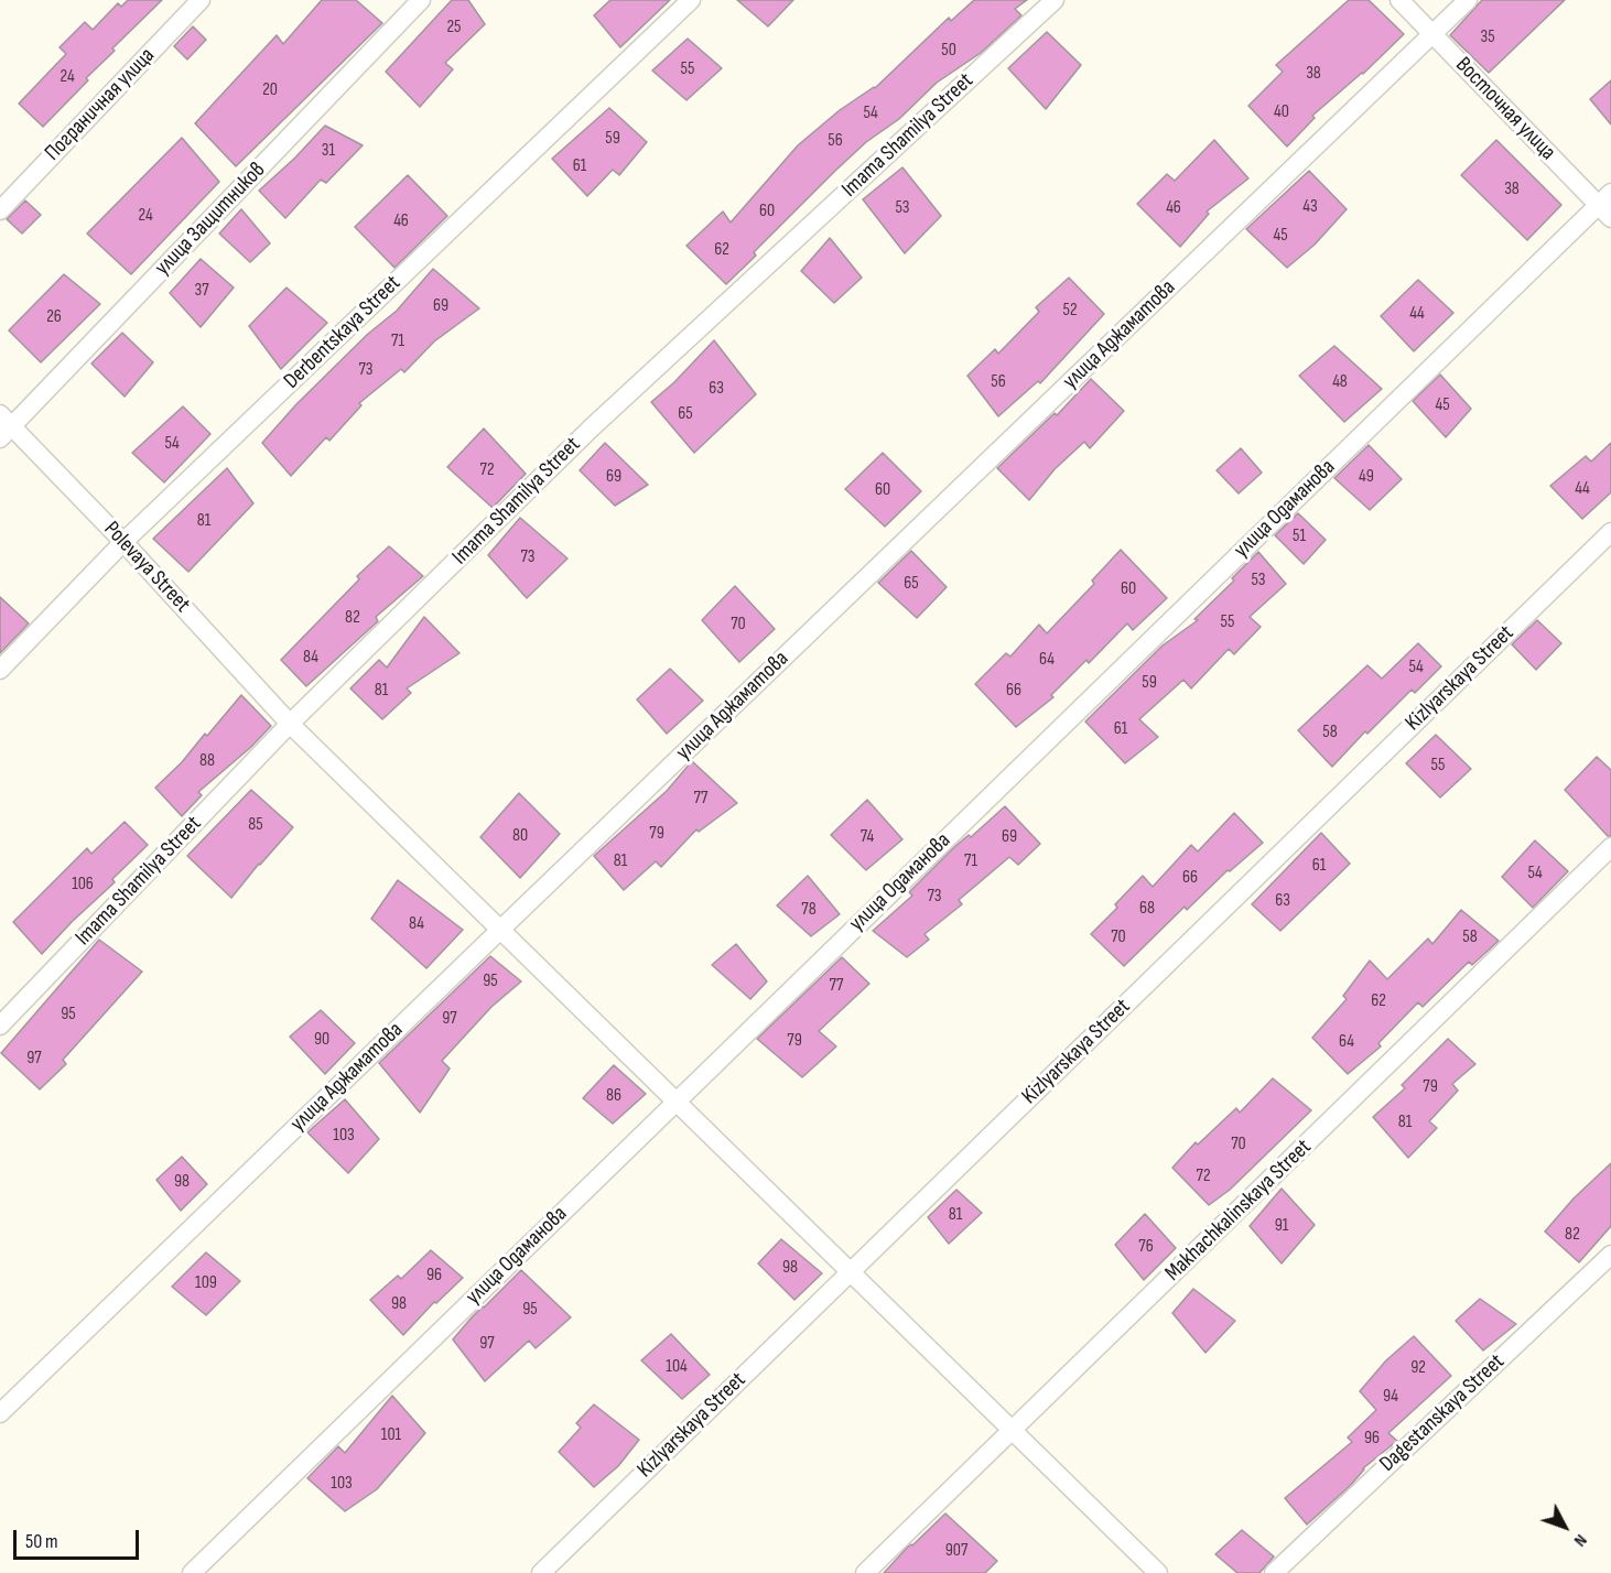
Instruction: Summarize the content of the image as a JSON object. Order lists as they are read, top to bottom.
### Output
{
  "streets": {
    "street": [
      "Пограничная улица",
      "Восточная улица",
      "Imama Shamilya Street",
      "улица Защитников",
      "Derbentskaya Street",
      "улица Аджаматова",
      "улица Одаманова",
      "Polevaya Street",
      "Kizlyarskaya Street",
      "Makhachkalinskaya Street",
      "Dagestanskaya Street"
    ]
  },
  "crossings": [
    ["Восточная улица", "улица Аджаматова"],
    ["Восточная улица", "улица Одаманова"],
    ["Imama Shamilya Street", "Polevaya Street"],
    ["улица Защитников", "Polevaya Street"],
    ["Derbentskaya Street", "Polevaya Street"],
    ["улица Аджаматова", "Polevaya Street"],
    ["улица Одаманова", "Polevaya Street"],
    ["Polevaya Street", "Kizlyarskaya Street"],
    ["Polevaya Street", "Makhachkalinskaya Street"]
  ],
  "house_numbers": [
    "25",
    "35",
    "50",
    "55",
    "38",
    "24",
    "20",
    "40",
    "54",
    "59",
    "56",
    "31",
    "61",
    "38",
    "43",
    "53",
    "46",
    "60",
    "24",
    "46",
    "45",
    "62",
    "37",
    "69",
    "52",
    "44",
    "26",
    "71",
    "73",
    "56",
    "48",
    "63",
    "45",
    "65",
    "54",
    "72",
    "69",
    "49",
    "44",
    "60",
    "81",
    "51",
    "73",
    "53",
    "65",
    "60",
    "82",
    "55",
    "70",
    "84",
    "64",
    "54",
    "59",
    "81",
    "66",
    "61",
    "58",
    "88",
    "55",
    "77",
    "85",
    "79",
    "80",
    "74",
    "69",
    "81",
    "71",
    "61",
    "54",
    "66",
    "106",
    "73",
    "63",
    "68",
    "78",
    "84",
    "70",
    "58",
    "95",
    "77",
    "62",
    "95",
    "97",
    "90",
    "79",
    "64",
    "97",
    "79",
    "86",
    "81",
    "103",
    "70",
    "72",
    "98",
    "81",
    "91",
    "82",
    "76",
    "98",
    "96",
    "109",
    "98",
    "95",
    "97",
    "104",
    "92",
    "94",
    "101",
    "96",
    "103",
    "907"
  ],
  "scale_bar": "50 m",
  "north": "bottom right"
}
